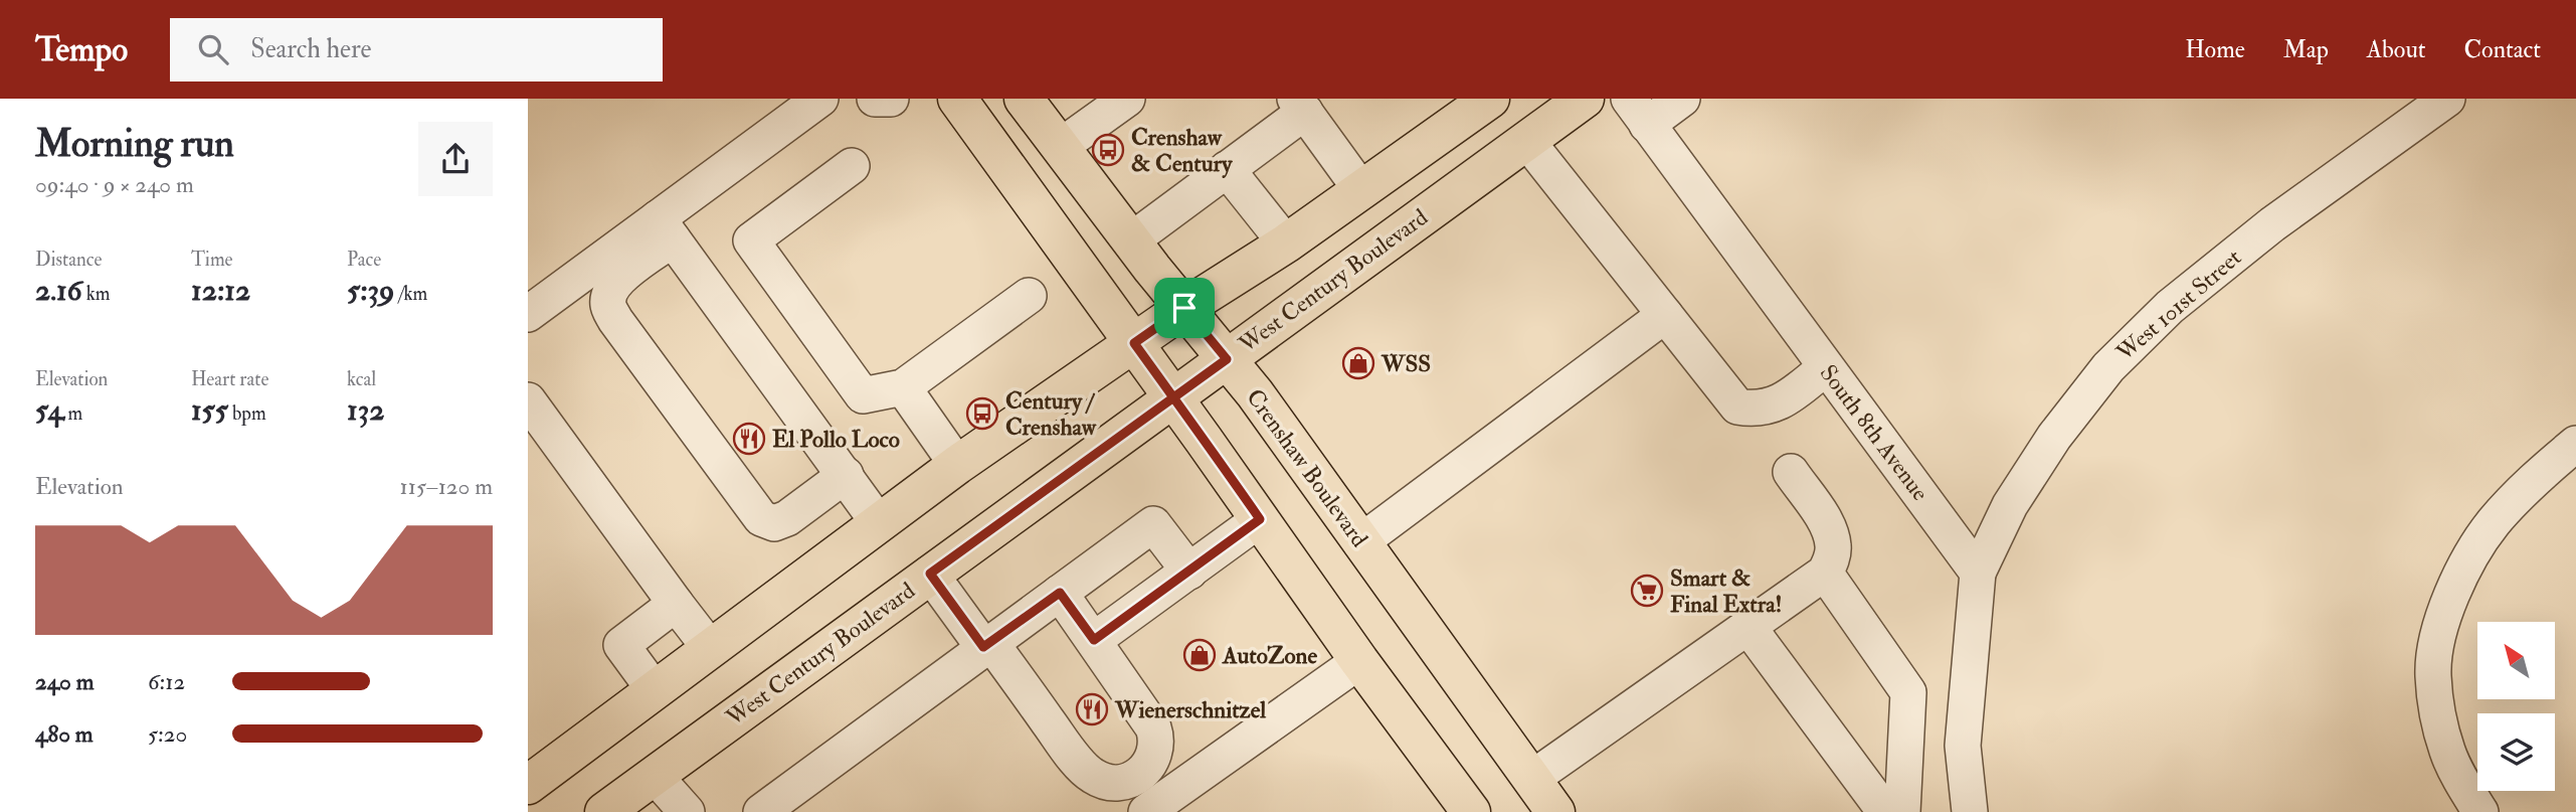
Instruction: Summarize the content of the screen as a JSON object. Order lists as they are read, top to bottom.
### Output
{
  "streets": {
    "main road": ["West Century Boulevard", "Crenshaw Boulevard"],
    "street": ["West 101st Street", "South 8th Avenue"]
  },
  "crossings": [
    ["West Century Boulevard", "Crenshaw Boulevard"],
    ["West 101st Street", "South 8th Avenue"]
  ],
  "places": {
    "bus stop": ["Crenshaw & Century", "Century / Crenshaw"],
    "shop": ["WSS", "AutoZone"],
    "restaurant": ["El Pollo Loco", "Wienerschnitzel"],
    "supermarket": ["Smart & Final Extra!"]
  },
  "north": "top left",
  "page": {
    "header": "Tempo",
    "search": "Search here",
    "nav": [
      "Home",
      "Map",
      "About",
      "Contact"
    ],
    "heading": ["Morning run", "09:40 · 9 × 240 m"],
    "stats": [
      ["Distance", "2.16 km"],
      ["Time", "12:12"],
      ["Pace", "5:39 /km"],
      ["Elevation", "54 m"],
      ["Heart rate", "155 bpm"],
      ["kcal", "132"]
    ],
    "chart": ["Elevation", "115–120 m"],
    "list": [
      {
        "name": "240 m",
        "note": "6:12"
      },
      {
        "name": "480 m",
        "note": "5:20"
      }
    ]
  }
}
